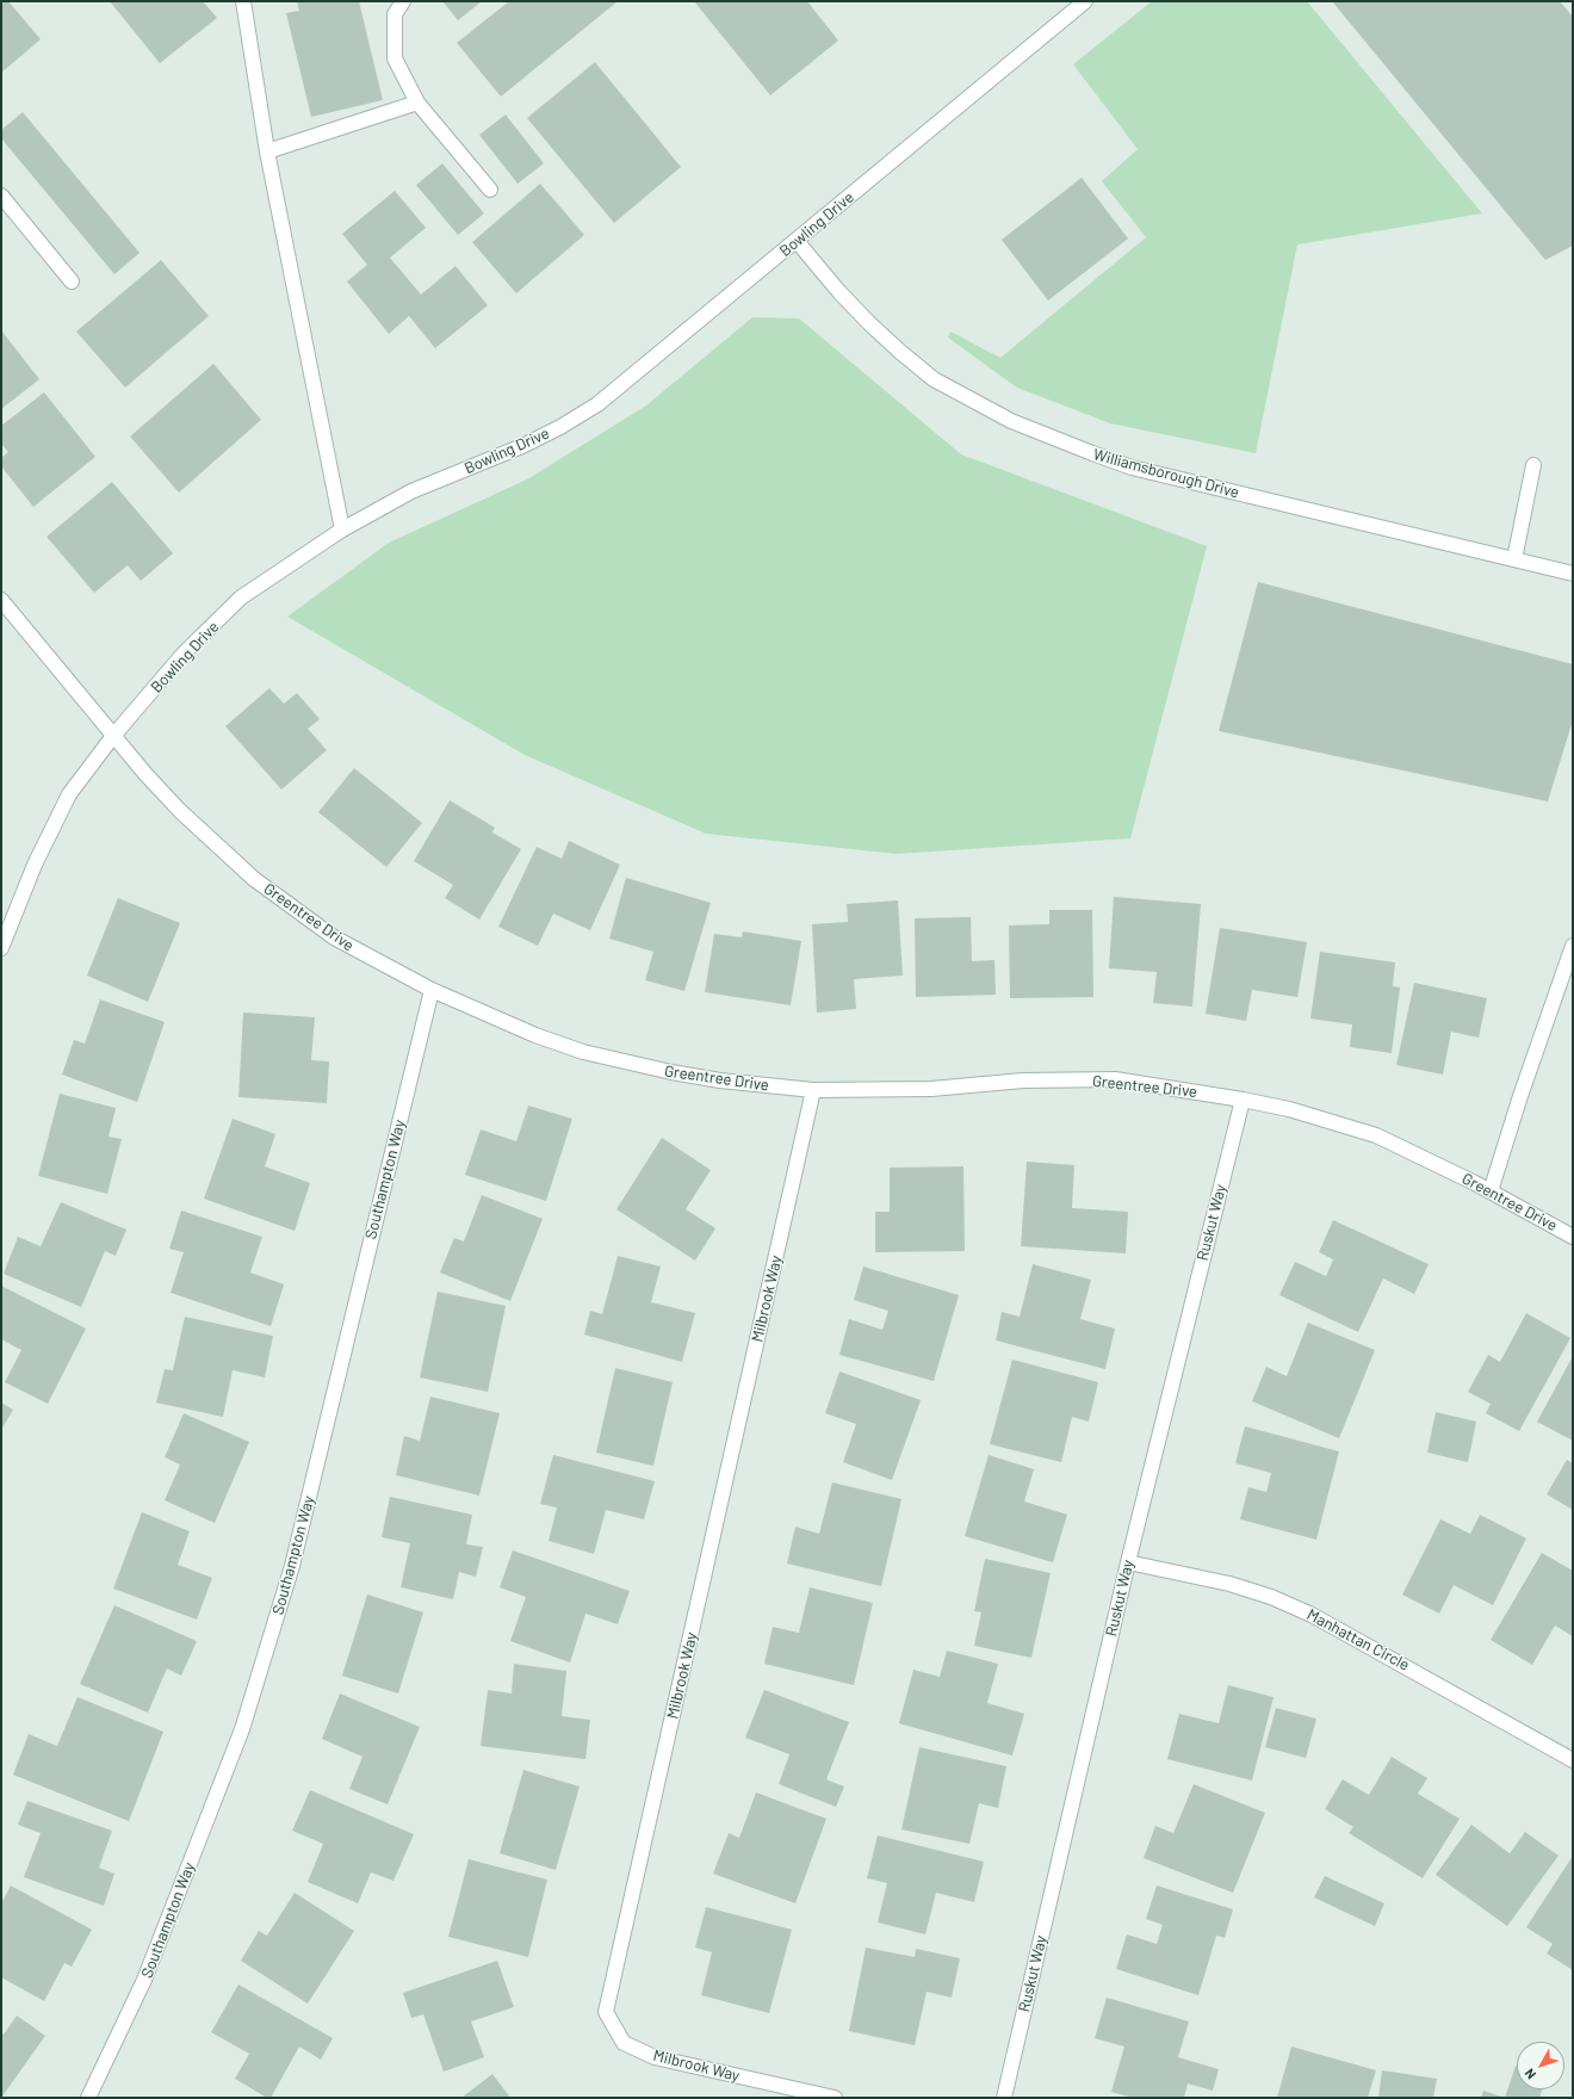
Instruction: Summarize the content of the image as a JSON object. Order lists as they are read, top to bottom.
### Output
{
  "streets": {
    "street": [
      "Bowling Drive",
      "Williamsborough Drive",
      "Greentree Drive",
      "Southampton Way",
      "Ruskut Way",
      "Milbrook Way",
      "Manhattan Circle"
    ]
  },
  "crossings": [
    ["Bowling Drive", "Williamsborough Drive"],
    ["Bowling Drive", "Greentree Drive"],
    ["Greentree Drive", "Southampton Way"],
    ["Greentree Drive", "Ruskut Way"],
    ["Greentree Drive", "Milbrook Way"],
    ["Ruskut Way", "Manhattan Circle"]
  ],
  "north": "bottom left"
}
